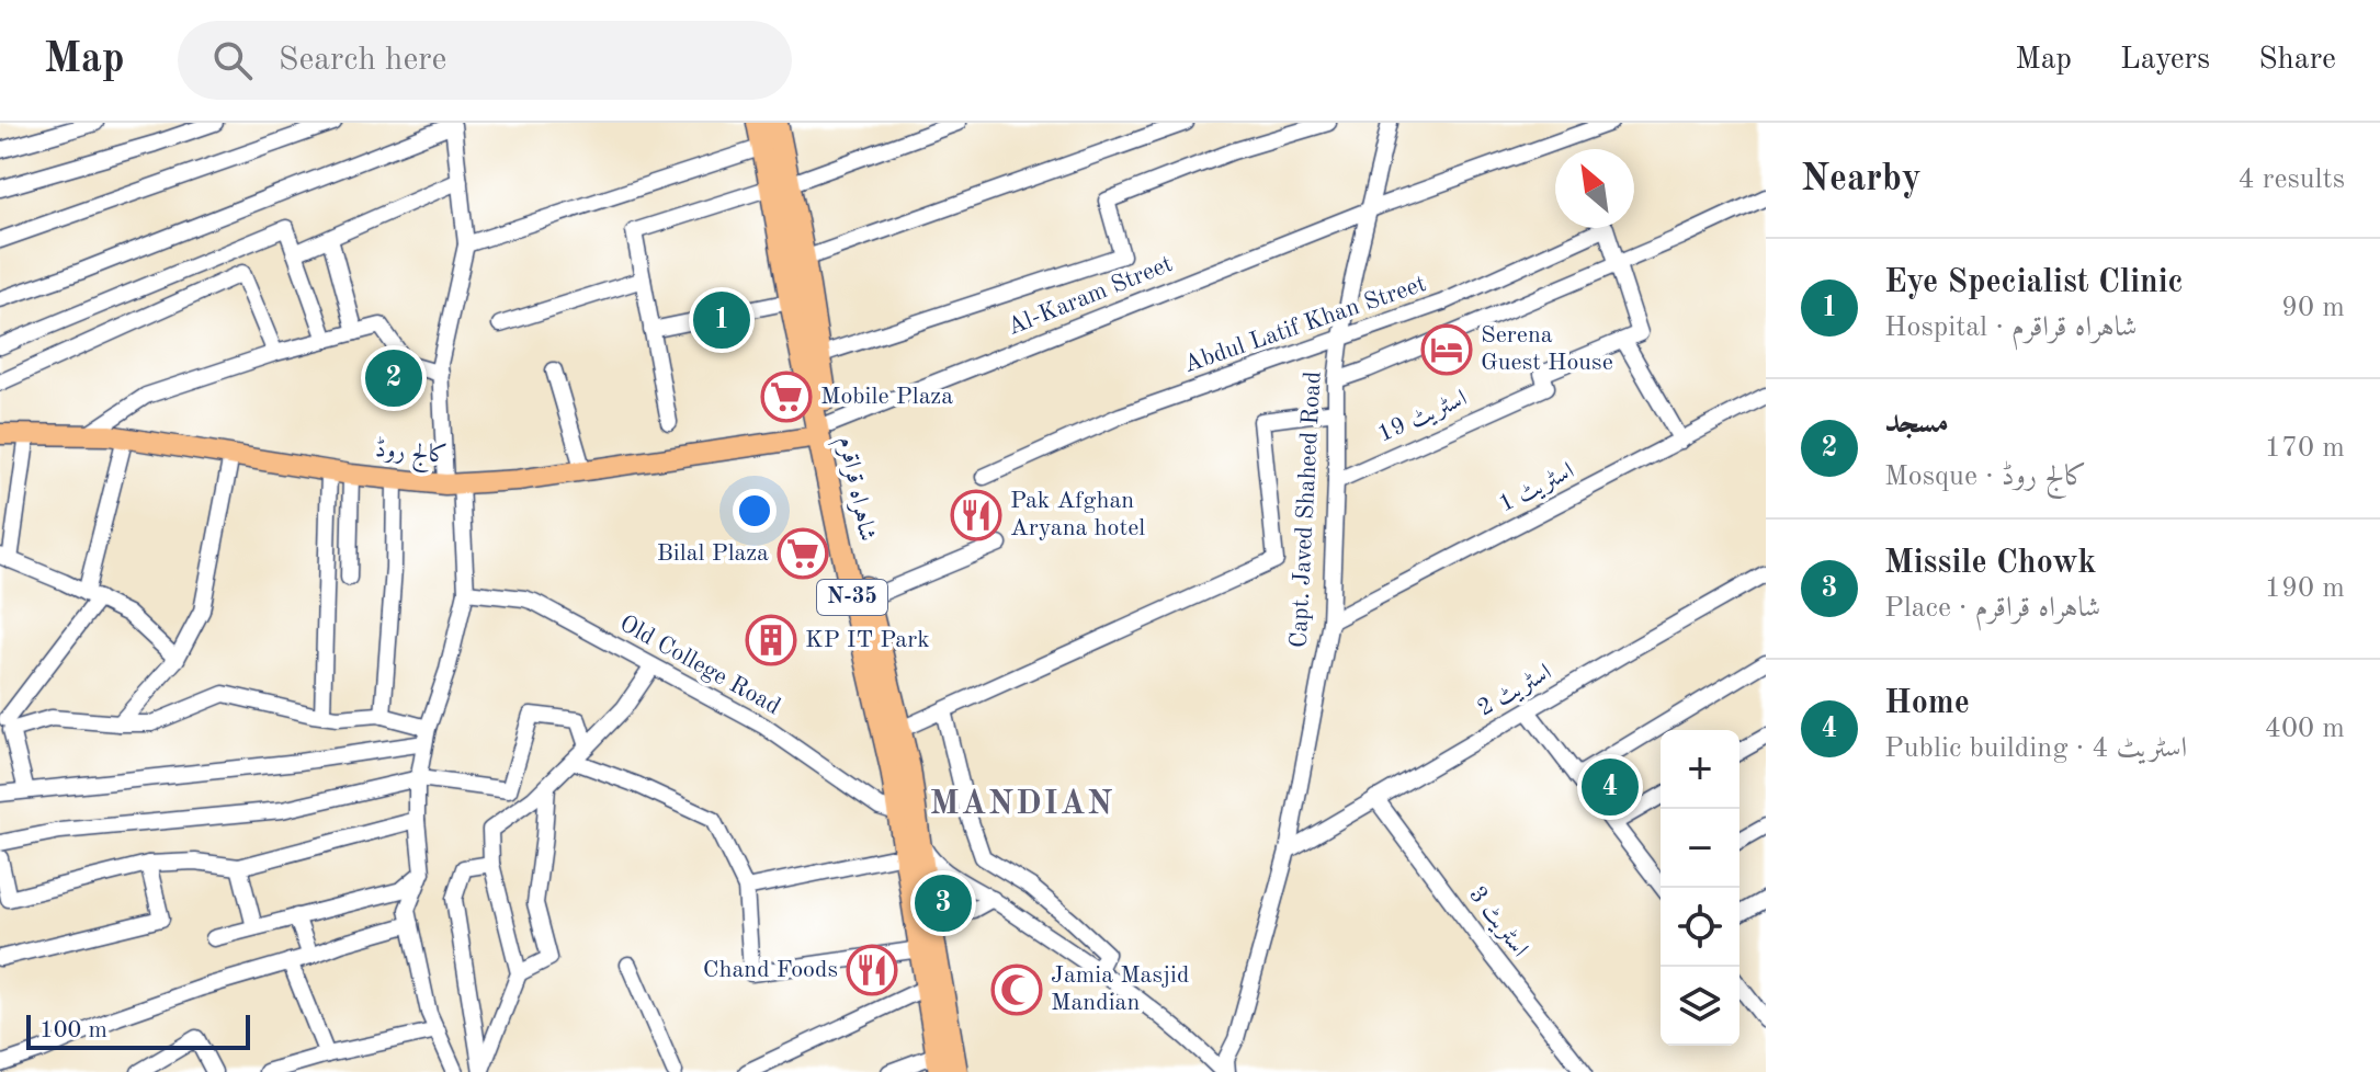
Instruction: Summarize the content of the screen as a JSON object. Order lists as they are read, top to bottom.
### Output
{
  "streets": {
    "highway": ["شاہراہ قراقرم", "N-35"],
    "main road": ["کالج روڈ"],
    "street": [
      "Al-Karam Street",
      "Abdul Latif Khan Street",
      "اسٹریٹ 19",
      "اسٹریٹ 1",
      "Capt. Javed Shaheed Road",
      "Old College Road",
      "اسٹریٹ 2",
      "اسٹریٹ 3"
    ]
  },
  "crossings": [
    ["Al-Karam Street", "کالج روڈ"],
    ["Al-Karam Street", "شاہراہ قراقرم"],
    ["Al-Karam Street", "Capt. Javed Shaheed Road"],
    ["Abdul Latif Khan Street", "Capt. Javed Shaheed Road"],
    ["اسٹریٹ 19", "Capt. Javed Shaheed Road"],
    ["کالج روڈ", "شاہراہ قراقرم"],
    ["اسٹریٹ 1", "Capt. Javed Shaheed Road"],
    ["شاہراہ قراقرم", "Old College Road"],
    ["Capt. Javed Shaheed Road", "اسٹریٹ 2"],
    ["اسٹریٹ 2", "اسٹریٹ 3"]
  ],
  "districts": ["MANDIAN"],
  "places": {
    "hotel": ["Serena Guest House"],
    "supermarket": ["Mobile Plaza", "Bilal Plaza"],
    "restaurant": ["Pak Afghan Aryana hotel", "Chand Foods"],
    "building": ["KP IT Park"],
    "mosque": ["Jamia Masjid Mandian"]
  },
  "scale_bar": "100 m",
  "north": "top left",
  "page": {
    "header": "Map",
    "search": "Search here",
    "nav": ["Map", "Layers", "Share"],
    "heading": ["Nearby", "4 results"],
    "list": [
      {
        "mark": "1",
        "name": "Eye Specialist Clinic",
        "note": "Hospital · شاہراہ قراقرم",
        "value": "90 m"
      },
      {
        "mark": "2",
        "name": "مسجد",
        "note": "Mosque · کالج روڈ",
        "value": "170 m"
      },
      {
        "mark": "3",
        "name": "Missile Chowk",
        "note": "Place · شاہراہ قراقرم",
        "value": "190 m"
      },
      {
        "mark": "4",
        "name": "Home",
        "note": "Public building · اسٹریٹ 4",
        "value": "400 m"
      }
    ],
    "pins": [
      "1",
      "2",
      "4",
      "3"
    ],
    "map_buttons": ["+", "−"],
    "scale": "100 m"
  }
}
